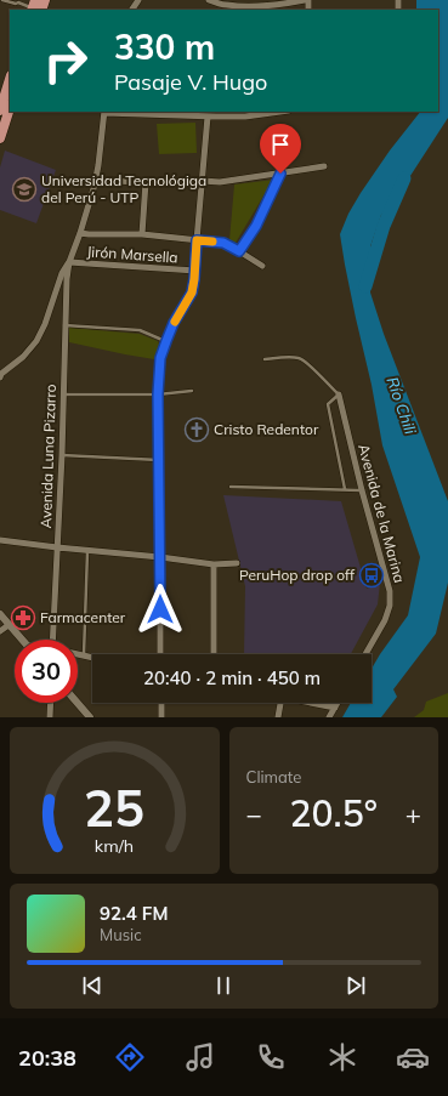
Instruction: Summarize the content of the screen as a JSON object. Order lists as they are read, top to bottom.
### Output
{
  "streets": {
    "street": ["Jirón Marsella", "Avenida Luna Pizarro", "Avenida de la Marina"]
  },
  "crossings": [
    ["Jirón Marsella", "Avenida Luna Pizarro"]
  ],
  "water": ["Río Chili"],
  "places": {
    "school or university": ["Universidad Tecnológiga del Perú - UTP"],
    "church": ["Cristo Redentor"],
    "bus stop": ["PeruHop drop off"],
    "pharmacy": ["Farmacenter"]
  },
  "page": {
    "turn": ["330 m", "Pasaje V. Hugo"],
    "limit": "30",
    "trip": "20:40 · 2 min · 450 m",
    "tile": "Climate",
    "heat": ["−", "20.5°", "+"],
    "song": ["92.4 FM", "Music"],
    "tabs": "20:38",
    "gauge": ["25", "km/h"]
  }
}
